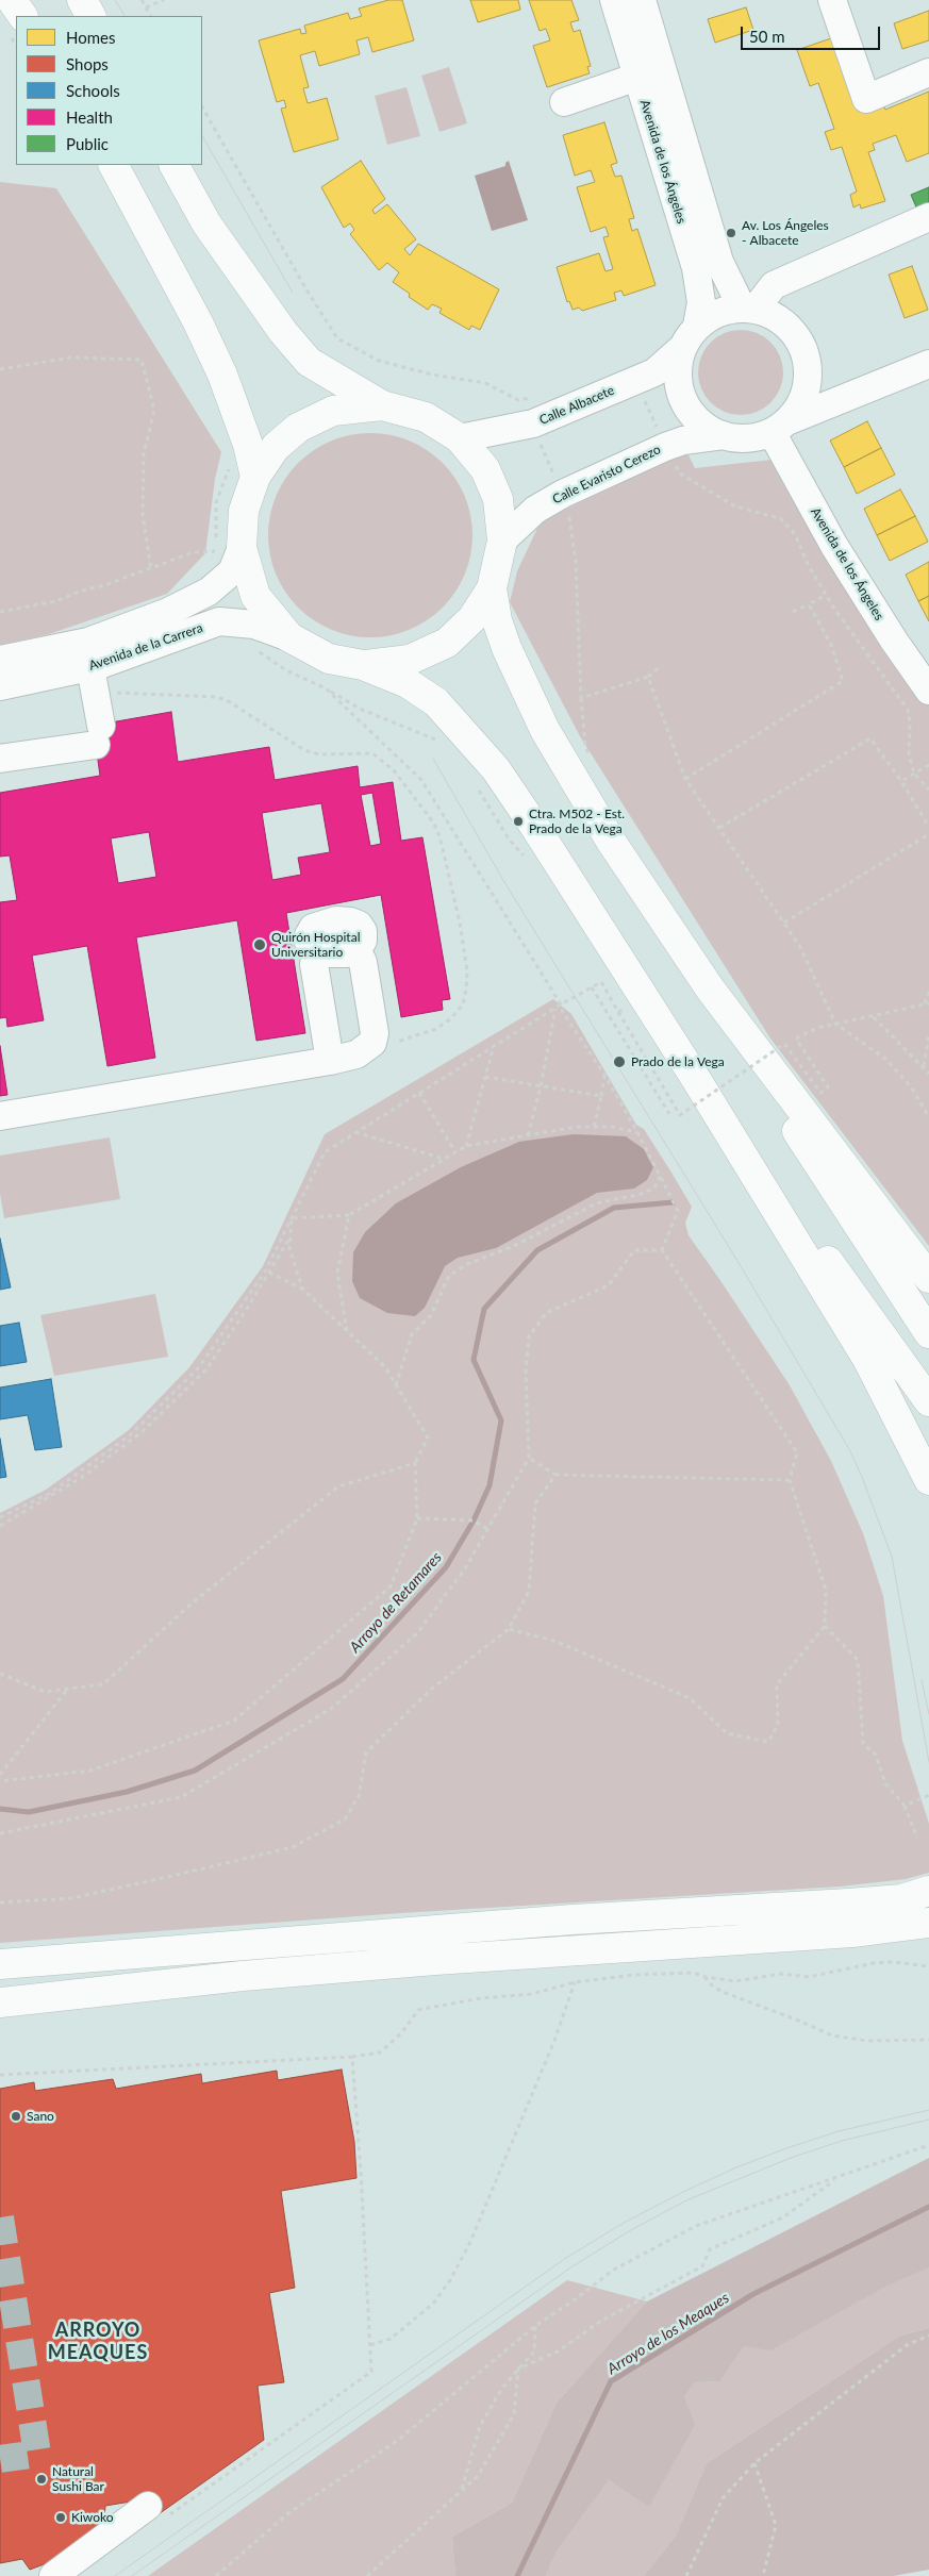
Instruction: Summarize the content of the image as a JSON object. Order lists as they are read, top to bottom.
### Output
{
  "streets": {
    "street": [
      "Avenida de los Ángeles",
      "Calle Albacete",
      "Calle Evaristo Cerezo",
      "Avenida de la Carrera"
    ]
  },
  "crossings": [
    ["Avenida de los Ángeles", "Calle Albacete"],
    ["Avenida de los Ángeles", "Calle Evaristo Cerezo"],
    ["Calle Albacete", "Calle Evaristo Cerezo"]
  ],
  "districts": ["ARROYO MEAQUES"],
  "water": ["Arroyo de Retamares", "Arroyo de los Meaques"],
  "places": [
    "Av. Los Ángeles - Albacete",
    "Ctra. M502 - Est. Prado de la Vega",
    "Quirón Hospital Universitario",
    "Prado de la Vega",
    "Sano",
    "Natural Sushi Bar",
    "Kiwoko"
  ],
  "legend": [
    "Homes",
    "Shops",
    "Schools",
    "Health",
    "Public"
  ],
  "scale_bar": "50 m"
}
